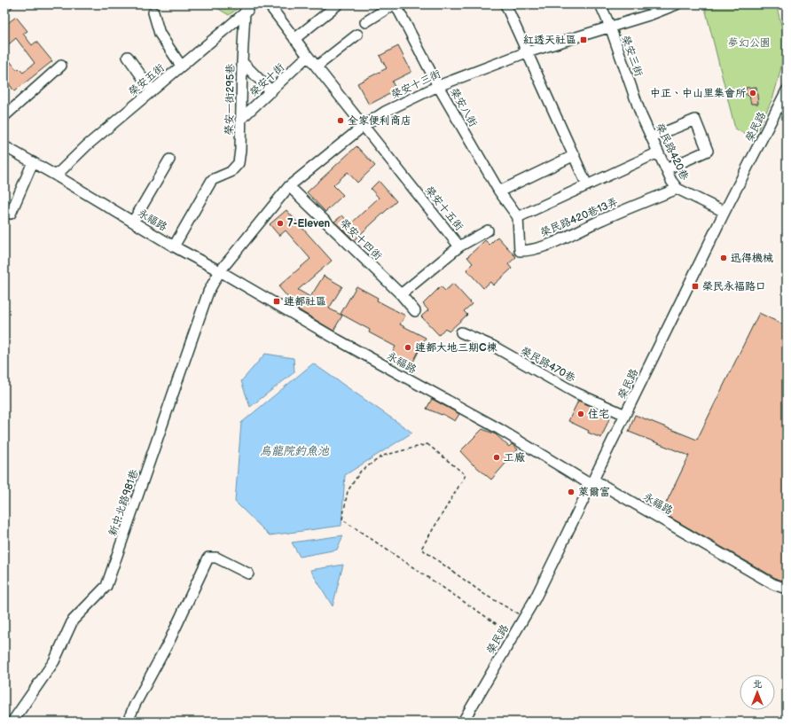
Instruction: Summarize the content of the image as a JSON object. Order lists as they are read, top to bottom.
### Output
{
  "streets": {
    "street": [
      "榮安三街",
      "榮安五街",
      "榮安十街",
      "榮安十三街",
      "榮安一街295巷",
      "榮安八街",
      "榮民路",
      "榮民路420巷",
      "榮安十五街",
      "榮民路420巷13弄",
      "永福路",
      "榮安十四街",
      "榮民路470巷",
      "新中北路981巷"
    ]
  },
  "crossings": [
    ["榮安三街", "榮安十三街"],
    ["榮安三街", "榮民路420巷"],
    ["榮安五街", "榮安一街295巷"],
    ["榮安五街", "永福路"],
    ["榮安十街", "榮安一街295巷"],
    ["榮安十街", "榮安十五街"],
    ["榮安十三街", "榮安八街"],
    ["榮安十三街", "榮安十五街"],
    ["榮安十三街", "永福路"],
    ["榮安十三街", "榮安十四街"],
    ["榮安十三街", "新中北路981巷"],
    ["榮安一街295巷", "永福路"],
    ["榮安八街", "榮民路420巷13弄"],
    ["榮民路", "榮民路420巷"],
    ["榮民路", "永福路"],
    ["榮民路", "榮民路470巷"],
    ["榮民路420巷", "榮民路420巷13弄"],
    ["榮安十五街", "榮安十四街"],
    ["永福路", "新中北路981巷"]
  ],
  "water": ["烏龍院釣魚池"],
  "parks": ["夢幻公園"],
  "places": {
    "transit": ["紅透天社區", "榮民永褔路口", "連都社區"],
    "other": [
      "中正、中山里集會所",
      "全家便利商店",
      "7-Eleven",
      "迅得機械",
      "連都大地三期C棟",
      "住宅",
      "工廠",
      "萊爾富"
    ]
  },
  "north": "top"
}
